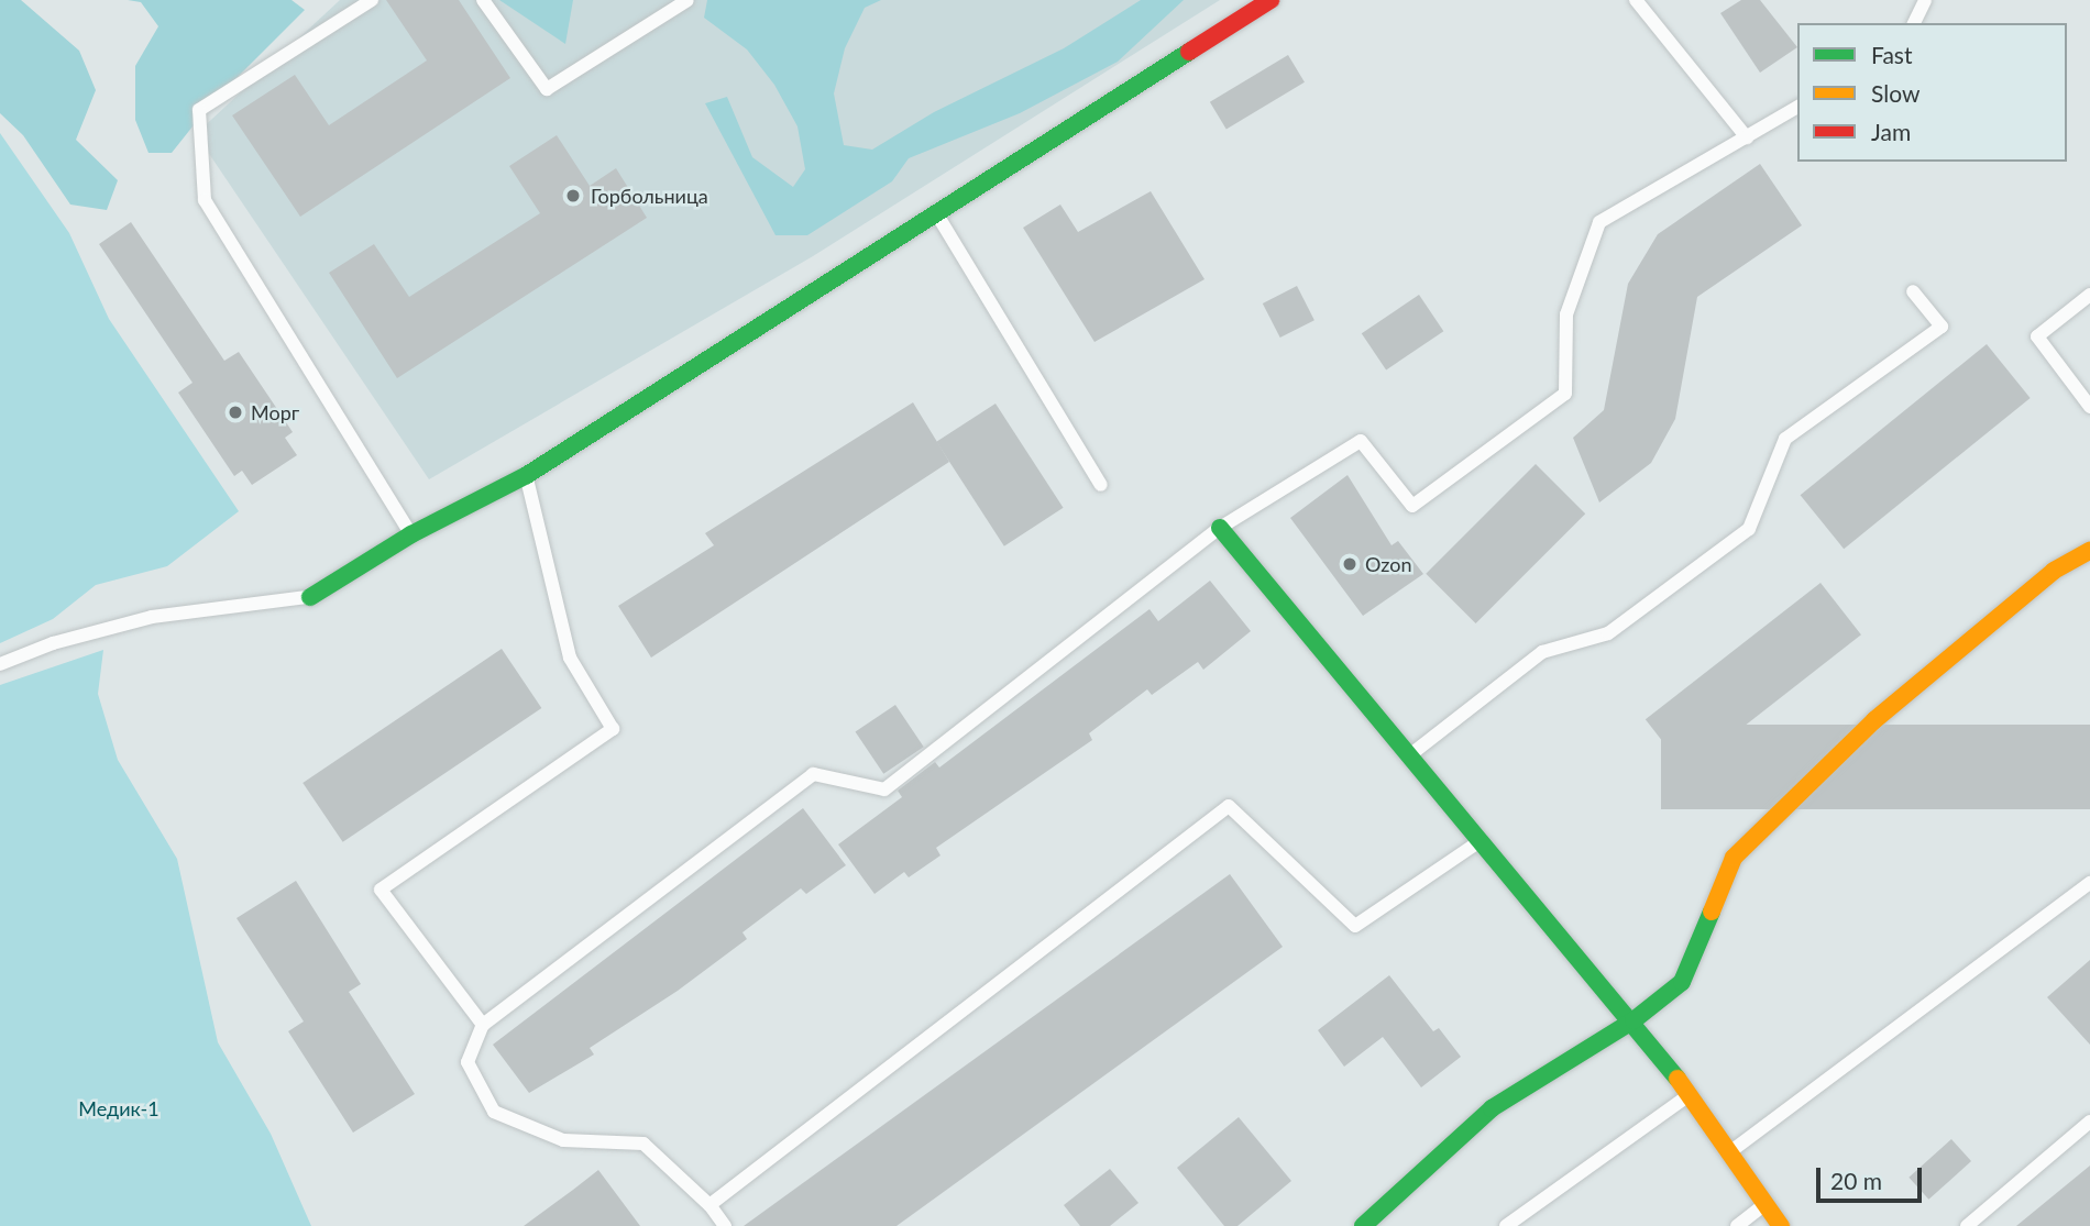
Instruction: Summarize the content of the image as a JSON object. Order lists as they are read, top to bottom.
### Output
{
  "parks": ["Медик-1"],
  "places": ["Горбольница", "Морг", "Ozon"],
  "legend": ["Fast", "Slow", "Jam"],
  "scale_bar": "20 m"
}
